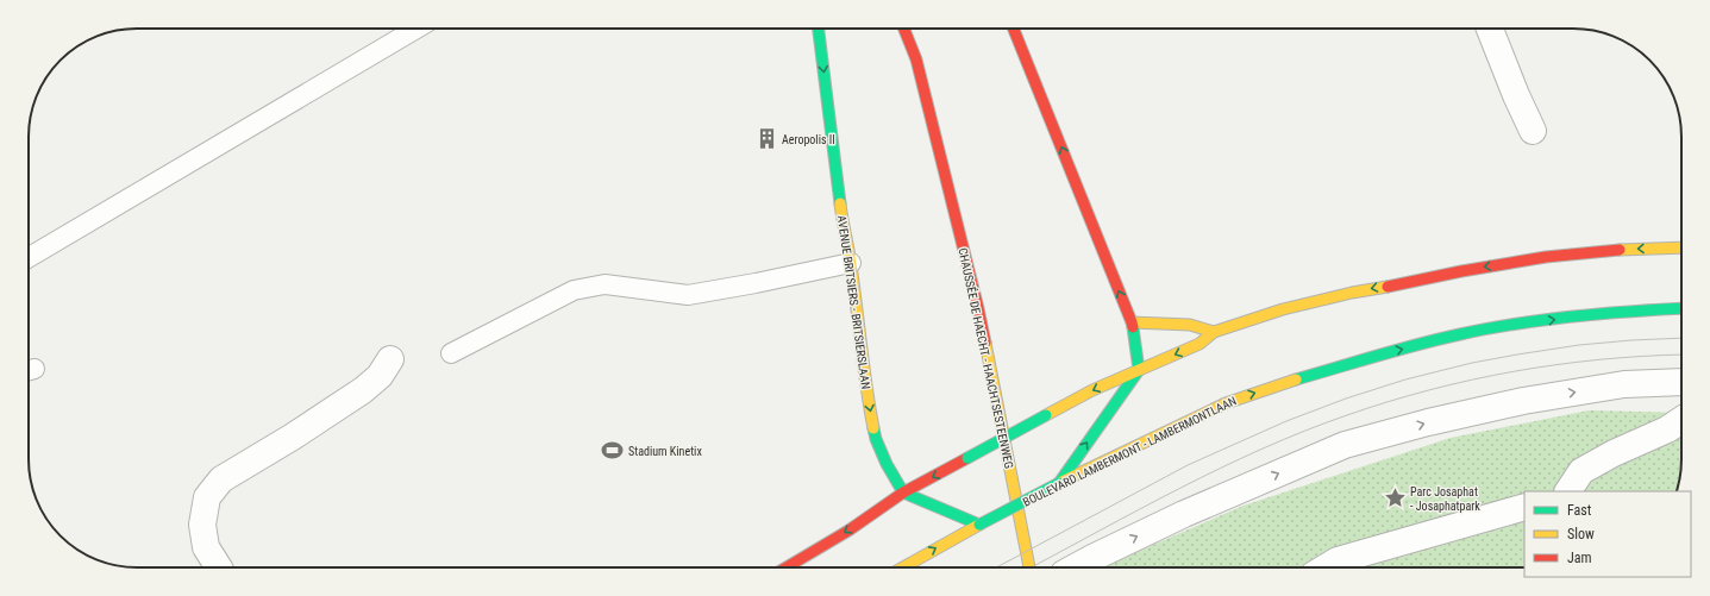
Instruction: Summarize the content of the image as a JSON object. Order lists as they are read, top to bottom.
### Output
{
  "streets": {
    "main road": ["AVENUE BRITSIERS - BRITSIERSLAAN", "CHAUSSÉE DE HAECHT - HAACHTSESTEENWEG", "BOULEVARD LAMBERMONT - LAMBERMONTLAAN"]
  },
  "one_way": ["AVENUE BRITSIERS - BRITSIERSLAAN"],
  "places": {
    "building": ["Aeropolis II"],
    "sports": ["Stadium Kinetix"],
    "place": ["Parc Josaphat - Josaphatpark"]
  },
  "legend": ["Fast", "Slow", "Jam"]
}
